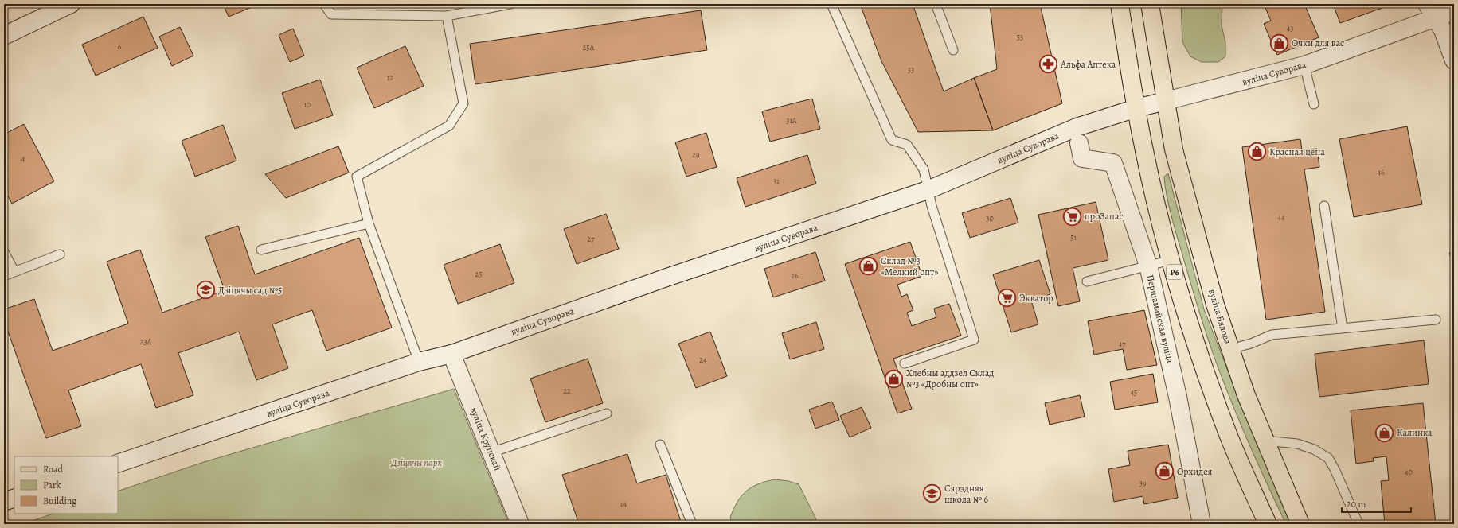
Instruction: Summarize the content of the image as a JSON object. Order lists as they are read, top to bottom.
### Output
{
  "streets": {
    "main road": ["Р6", "вуліца Бялова"],
    "street": ["вуліца Суворава", "Першамайская вуліца", "вуліца Крупскай"]
  },
  "crossings": [
    ["вуліца Суворава", "Р6"],
    ["вуліца Суворава", "вуліца Бялова"],
    ["вуліца Суворава", "вуліца Крупскай"]
  ],
  "parks": ["Дзіцячы парк"],
  "places": {
    "shop": [
      "Очки для вас",
      "Красная цена",
      "Склад №3 «Мелкий опт»",
      "Хлебны аддзел Склад №3 «Дробны опт»",
      "Калинка",
      "Орхидея"
    ],
    "pharmacy": ["Альфа Аптека"],
    "supermarket": ["проЗапас", "Экватор"],
    "school or university": ["Дзіцячы сад №5", "Сярэдняя школа № 6"]
  },
  "house_numbers": [
    "43",
    "53",
    "6",
    "25А",
    "33",
    "12",
    "10",
    "31А",
    "29",
    "4",
    "46",
    "31",
    "44",
    "30",
    "51",
    "27",
    "25",
    "26",
    "23А",
    "47",
    "24",
    "22",
    "45",
    "40",
    "39",
    "14"
  ],
  "legend": ["Road", "Park", "Building"],
  "scale_bar": "20 m"
}
